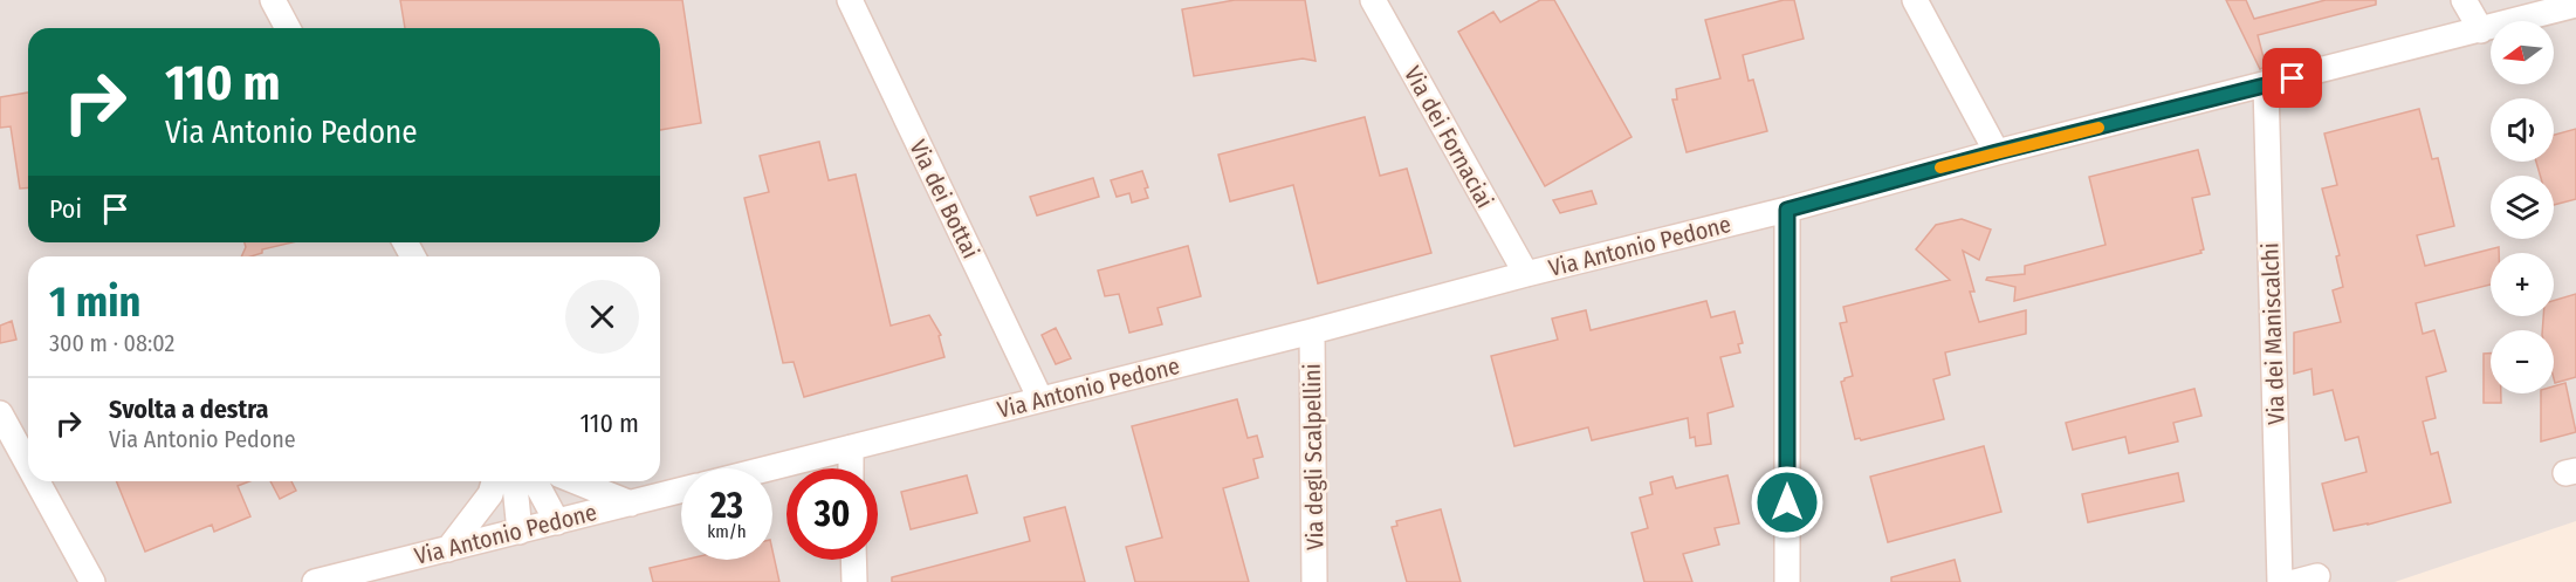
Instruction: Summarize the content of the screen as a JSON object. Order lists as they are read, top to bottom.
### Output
{
  "streets": {
    "street": [
      "Via dei Fornaciai",
      "Via dei Bottai",
      "Via Antonio Pedone",
      "Via dei Maniscalchi",
      "Via degli Scalpellini"
    ]
  },
  "crossings": [
    ["Via dei Fornaciai", "Via Antonio Pedone"],
    ["Via dei Bottai", "Via Antonio Pedone"],
    ["Via Antonio Pedone", "Via dei Maniscalchi"],
    ["Via Antonio Pedone", "Via degli Scalpellini"]
  ],
  "north": "left",
  "page": {
    "map_buttons": ["+", "−"],
    "turn": ["110 m", "Via Antonio Pedone"],
    "then": "Poi",
    "heading": ["1 min", "300 m · 08:02"],
    "list": [
      {
        "name": "Svolta a destra",
        "note": "Via Antonio Pedone",
        "value": "110 m"
      }
    ],
    "speed": "23 km/h",
    "limit": "30"
  }
}
